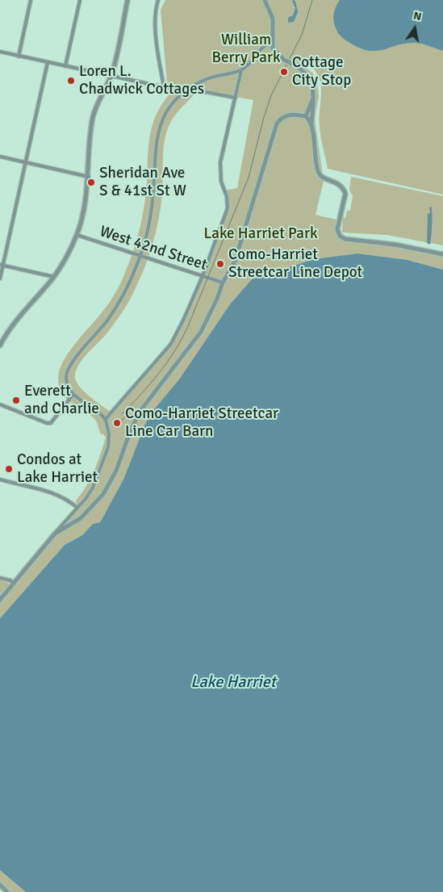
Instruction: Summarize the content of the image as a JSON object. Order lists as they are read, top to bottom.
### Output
{
  "streets": {
    "street": ["West 42nd Street"]
  },
  "water": ["Lake Harriet"],
  "parks": ["William Berry Park", "Lake Harriet Park"],
  "places": [
    "Cottage City Stop",
    "Loren L. Chadwick Cottages",
    "Sheridan Ave S & 41st St W",
    "Como-Harriet Streetcar Line Depot",
    "Everett and Charlie",
    "Como-Harriet Streetcar Line Car Barn",
    "Condos at Lake Harriet"
  ],
  "north": "top"
}
